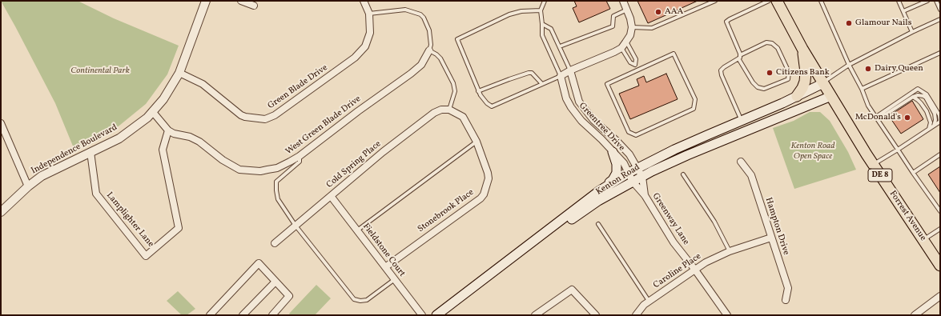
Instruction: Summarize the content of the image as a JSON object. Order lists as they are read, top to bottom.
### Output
{
  "streets": {
    "highway": ["DE 8", "Forrest Avenue"],
    "main road": ["Kenton Road"],
    "street": [
      "Green Blade Drive",
      "West Green Blade Drive",
      "Greentree Drive",
      "Independence Boulevard",
      "Cold Spring Place",
      "Stonebrook Place",
      "Greenway Lane",
      "Lamplighter Lane",
      "Hampton Drive",
      "Fieldstone Court",
      "Caroline Place"
    ]
  },
  "crossings": [
    ["Green Blade Drive", "Independence Boulevard"],
    ["West Green Blade Drive", "Lamplighter Lane"],
    ["Greentree Drive", "Kenton Road"],
    ["Greentree Drive", "Greenway Lane"],
    ["Independence Boulevard", "Lamplighter Lane"],
    ["Cold Spring Place", "Stonebrook Place"],
    ["Cold Spring Place", "Fieldstone Court"],
    ["Kenton Road", "Forrest Avenue"],
    ["Kenton Road", "Greenway Lane"],
    ["Stonebrook Place", "Fieldstone Court"],
    ["Greenway Lane", "Caroline Place"],
    ["Hampton Drive", "Caroline Place"]
  ],
  "parks": ["Continental Park", "Kenton Road Open Space"],
  "places": [
    "AAA",
    "Glamour Nails",
    "Dairy Queen",
    "Citizens Bank",
    "McDonald's"
  ]
}
